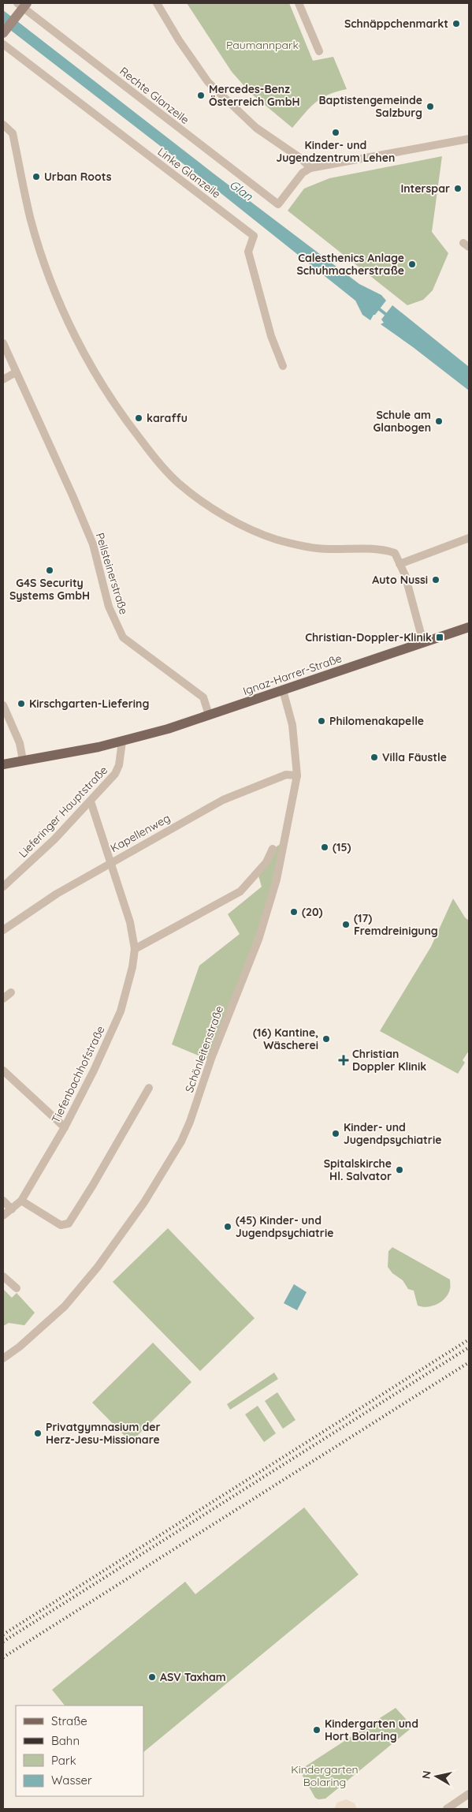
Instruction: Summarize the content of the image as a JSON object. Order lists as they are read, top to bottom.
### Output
{
  "streets": {
    "main road": ["Ignaz-Harrer-Straße"],
    "street": [
      "Rechte Glanzeile",
      "Linke Glanzeile",
      "Peilsteinerstraße",
      "Lieferinger Hauptstraße",
      "Kapellenweg",
      "Schönleitenstraße",
      "Tiefenbachhofstraße"
    ]
  },
  "crossings": [
    ["Peilsteinerstraße", "Ignaz-Harrer-Straße"],
    ["Ignaz-Harrer-Straße", "Lieferinger Hauptstraße"],
    ["Ignaz-Harrer-Straße", "Schönleitenstraße"],
    ["Lieferinger Hauptstraße", "Tiefenbachhofstraße"],
    ["Kapellenweg", "Schönleitenstraße"],
    ["Kapellenweg", "Tiefenbachhofstraße"]
  ],
  "water": ["Glan"],
  "parks": ["Paumannpark", "Kindergarten Bolaring"],
  "places": {
    "other": [
      "Schnäppchenmarkt",
      "Mercedes-Benz Österreich GmbH",
      "Baptistengemeinde Salzburg",
      "Kinder- und Jugendzentrum Lehen",
      "Urban Roots",
      "Interspar",
      "Calesthenics Anlage Schuhmacherstraße",
      "karaffu",
      "Schule am Glanbogen",
      "G4S Security Systems GmbH",
      "Auto Nussi",
      "Kirschgarten-Liefering",
      "Philomenakapelle",
      "Villa Fäustle",
      "(15)",
      "(20)",
      "(17) Fremdreinigung",
      "(16) Kantine, Wäscherei",
      "Kinder- und Jugendpsychiatrie",
      "Spitalskirche Hl. Salvator",
      "(45) Kinder- und Jugendpsychiatrie",
      "Privatgymnasium der Herz-Jesu-Missionare",
      "ASV Taxham",
      "Kindergarten und Hort Bolaring"
    ],
    "transit": ["Christian-Doppler-Klinik"],
    "health": ["Christian Doppler Klinik"]
  },
  "legend": [
    "Straße",
    "Bahn",
    "Park",
    "Wasser"
  ],
  "north": "left"
}
